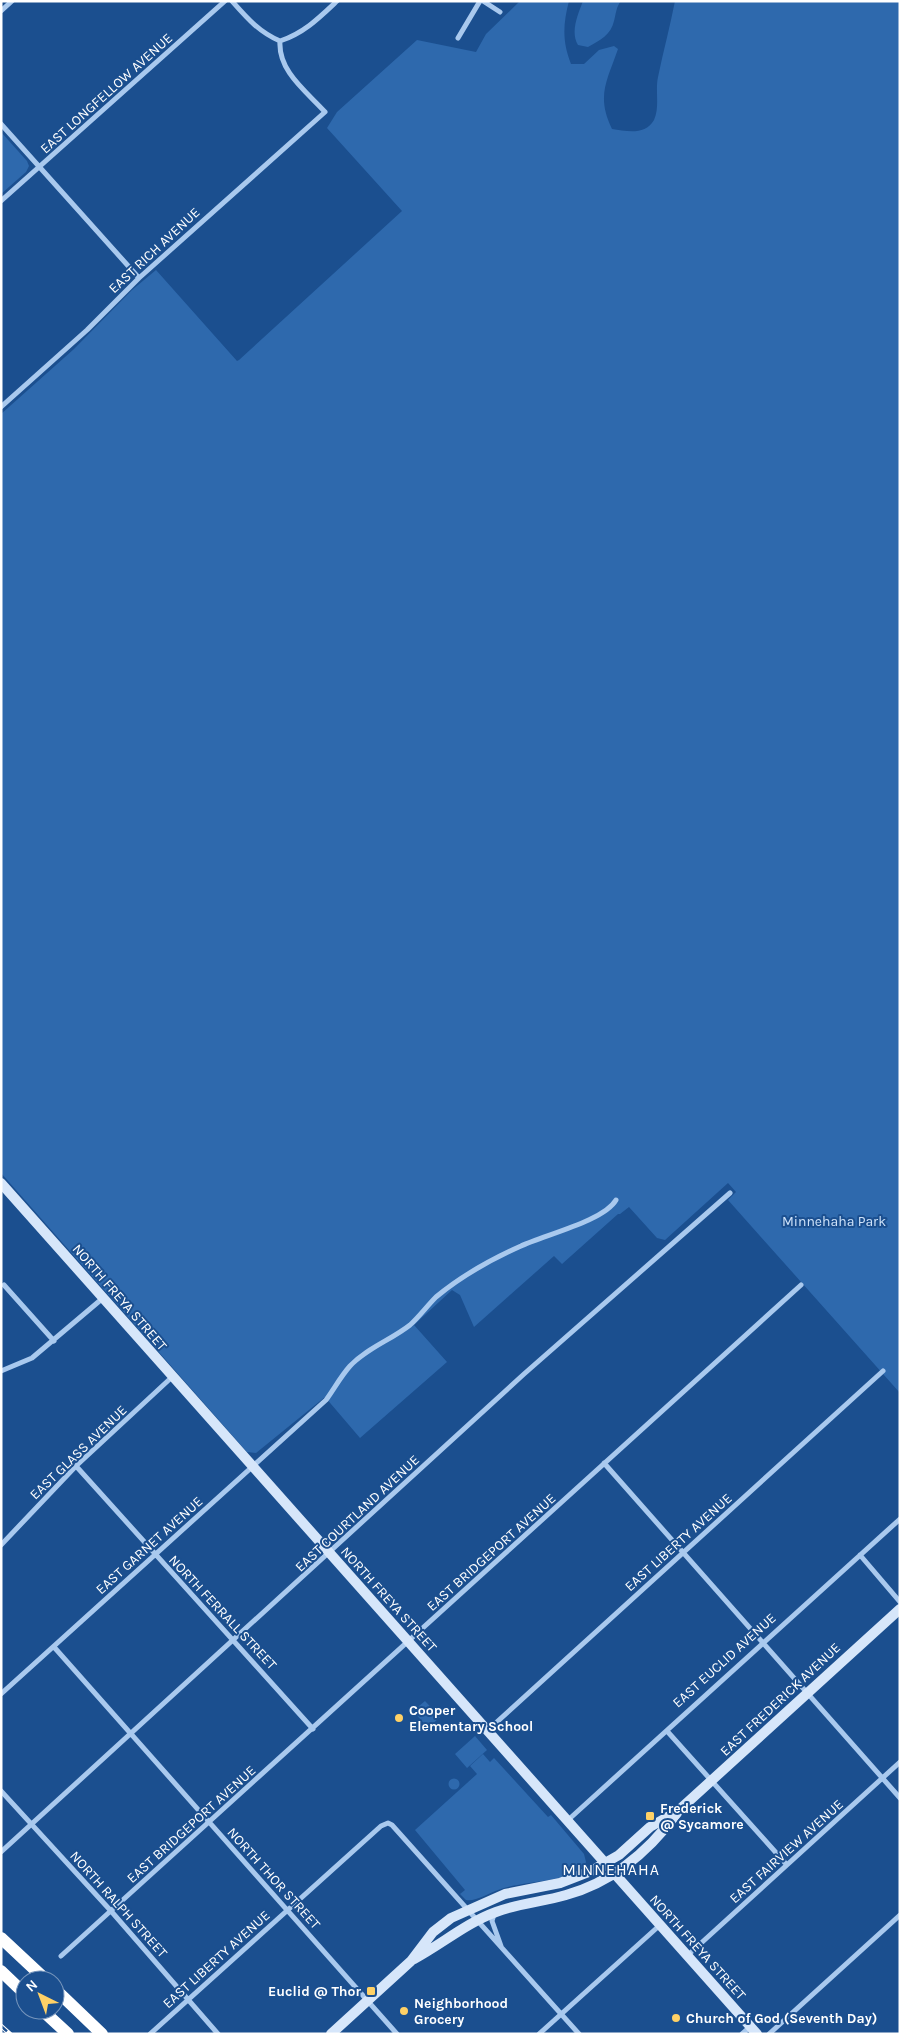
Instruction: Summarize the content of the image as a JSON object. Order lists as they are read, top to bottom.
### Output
{
  "streets": {
    "street": [
      "EAST LONGFELLOW AVENUE",
      "EAST RICH AVENUE",
      "NORTH FREYA STREET",
      "EAST GLASS AVENUE",
      "EAST COURTLAND AVENUE",
      "EAST LIBERTY AVENUE",
      "EAST GARNET AVENUE",
      "EAST BRIDGEPORT AVENUE",
      "NORTH FERRALL STREET",
      "EAST EUCLID AVENUE",
      "EAST FREDERICK AVENUE",
      "EAST FAIRVIEW AVENUE",
      "NORTH THOR STREET",
      "NORTH RALPH STREET"
    ]
  },
  "crossings": [
    ["NORTH FREYA STREET", "EAST GLASS AVENUE"],
    ["NORTH FREYA STREET", "EAST COURTLAND AVENUE"],
    ["NORTH FREYA STREET", "EAST LIBERTY AVENUE"],
    ["NORTH FREYA STREET", "EAST GARNET AVENUE"],
    ["NORTH FREYA STREET", "EAST BRIDGEPORT AVENUE"],
    ["NORTH FREYA STREET", "EAST EUCLID AVENUE"],
    ["NORTH FREYA STREET", "EAST FREDERICK AVENUE"],
    ["NORTH FREYA STREET", "EAST FAIRVIEW AVENUE"],
    ["EAST GLASS AVENUE", "NORTH FERRALL STREET"],
    ["EAST COURTLAND AVENUE", "NORTH FERRALL STREET"],
    ["EAST COURTLAND AVENUE", "NORTH THOR STREET"],
    ["EAST COURTLAND AVENUE", "NORTH RALPH STREET"],
    ["EAST LIBERTY AVENUE", "NORTH THOR STREET"],
    ["EAST LIBERTY AVENUE", "NORTH RALPH STREET"],
    ["EAST GARNET AVENUE", "NORTH FERRALL STREET"],
    ["EAST GARNET AVENUE", "NORTH THOR STREET"],
    ["EAST BRIDGEPORT AVENUE", "NORTH FERRALL STREET"],
    ["EAST BRIDGEPORT AVENUE", "NORTH THOR STREET"],
    ["EAST BRIDGEPORT AVENUE", "NORTH RALPH STREET"]
  ],
  "districts": ["MINNEHAHA"],
  "parks": ["Minnehaha Park"],
  "places": {
    "other": ["Cooper Elementary School", "Neighborhood Grocery", "Church of God (Seventh Day)"],
    "transit": ["Frederick @ Sycamore", "Euclid @ Thor"]
  },
  "north": "top left"
}
